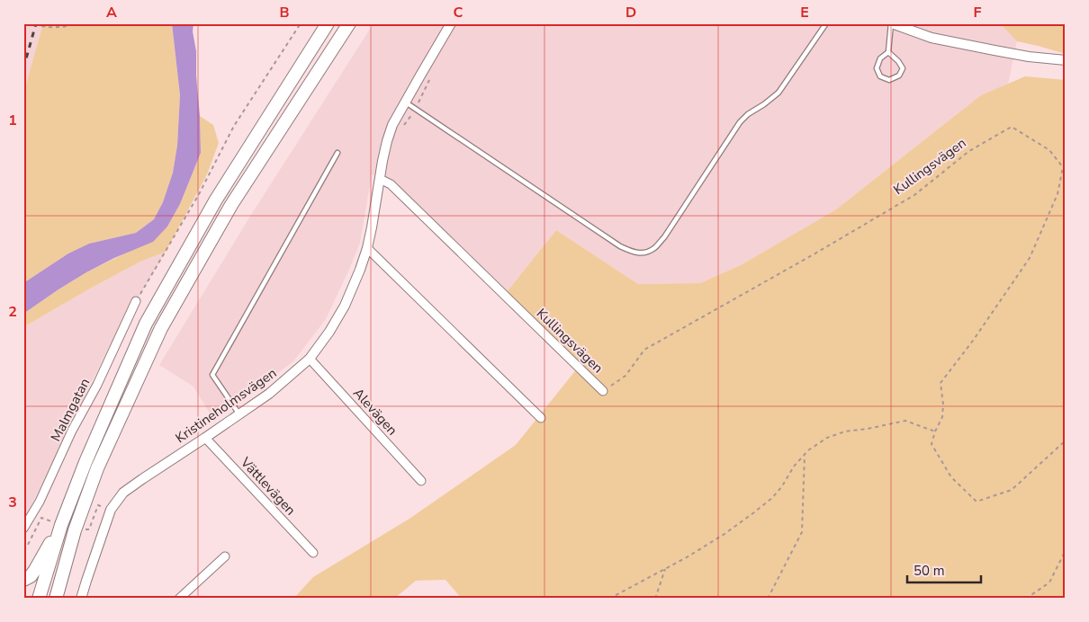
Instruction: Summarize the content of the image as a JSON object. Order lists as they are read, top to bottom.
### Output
{
  "streets": {
    "street": [
      "Kullingsvägen",
      "Kristineholmsvägen",
      "Malmgatan",
      "Alevägen",
      "Vättlevägen"
    ]
  },
  "crossings": [
    ["Kullingsvägen", "Kristineholmsvägen"],
    ["Kristineholmsvägen", "Alevägen"],
    ["Kristineholmsvägen", "Vättlevägen"]
  ],
  "scale_bar": "50 m",
  "grid": {
    "columns": [
      "A",
      "B",
      "C",
      "D",
      "E",
      "F"
    ],
    "rows": ["1", "2", "3"]
  }
}
